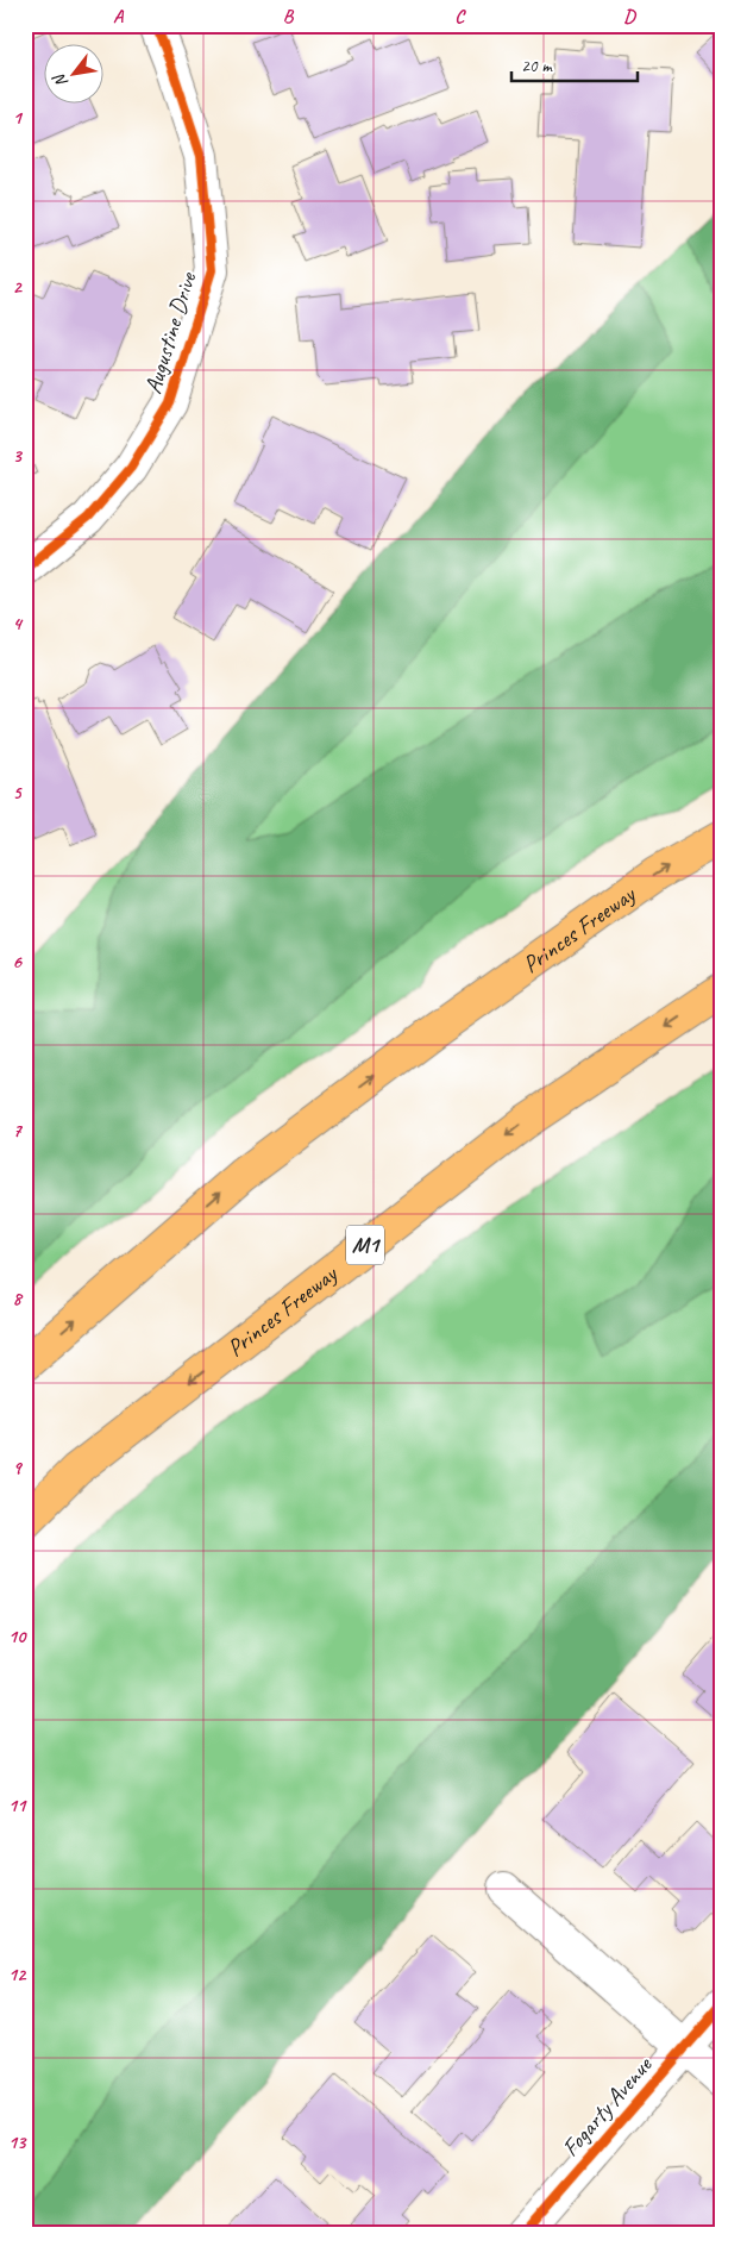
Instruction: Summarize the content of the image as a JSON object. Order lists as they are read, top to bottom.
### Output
{
  "streets": {
    "highway": ["Princes Freeway", "M1"],
    "street": ["Augustine Drive", "Fogarty Avenue"]
  },
  "scale_bar": "20 m",
  "north": "bottom left",
  "grid": {
    "columns": [
      "A",
      "B",
      "C",
      "D"
    ],
    "rows": [
      "1",
      "2",
      "3",
      "4",
      "5",
      "6",
      "7",
      "8",
      "9",
      "10",
      "11",
      "12",
      "13"
    ]
  }
}
